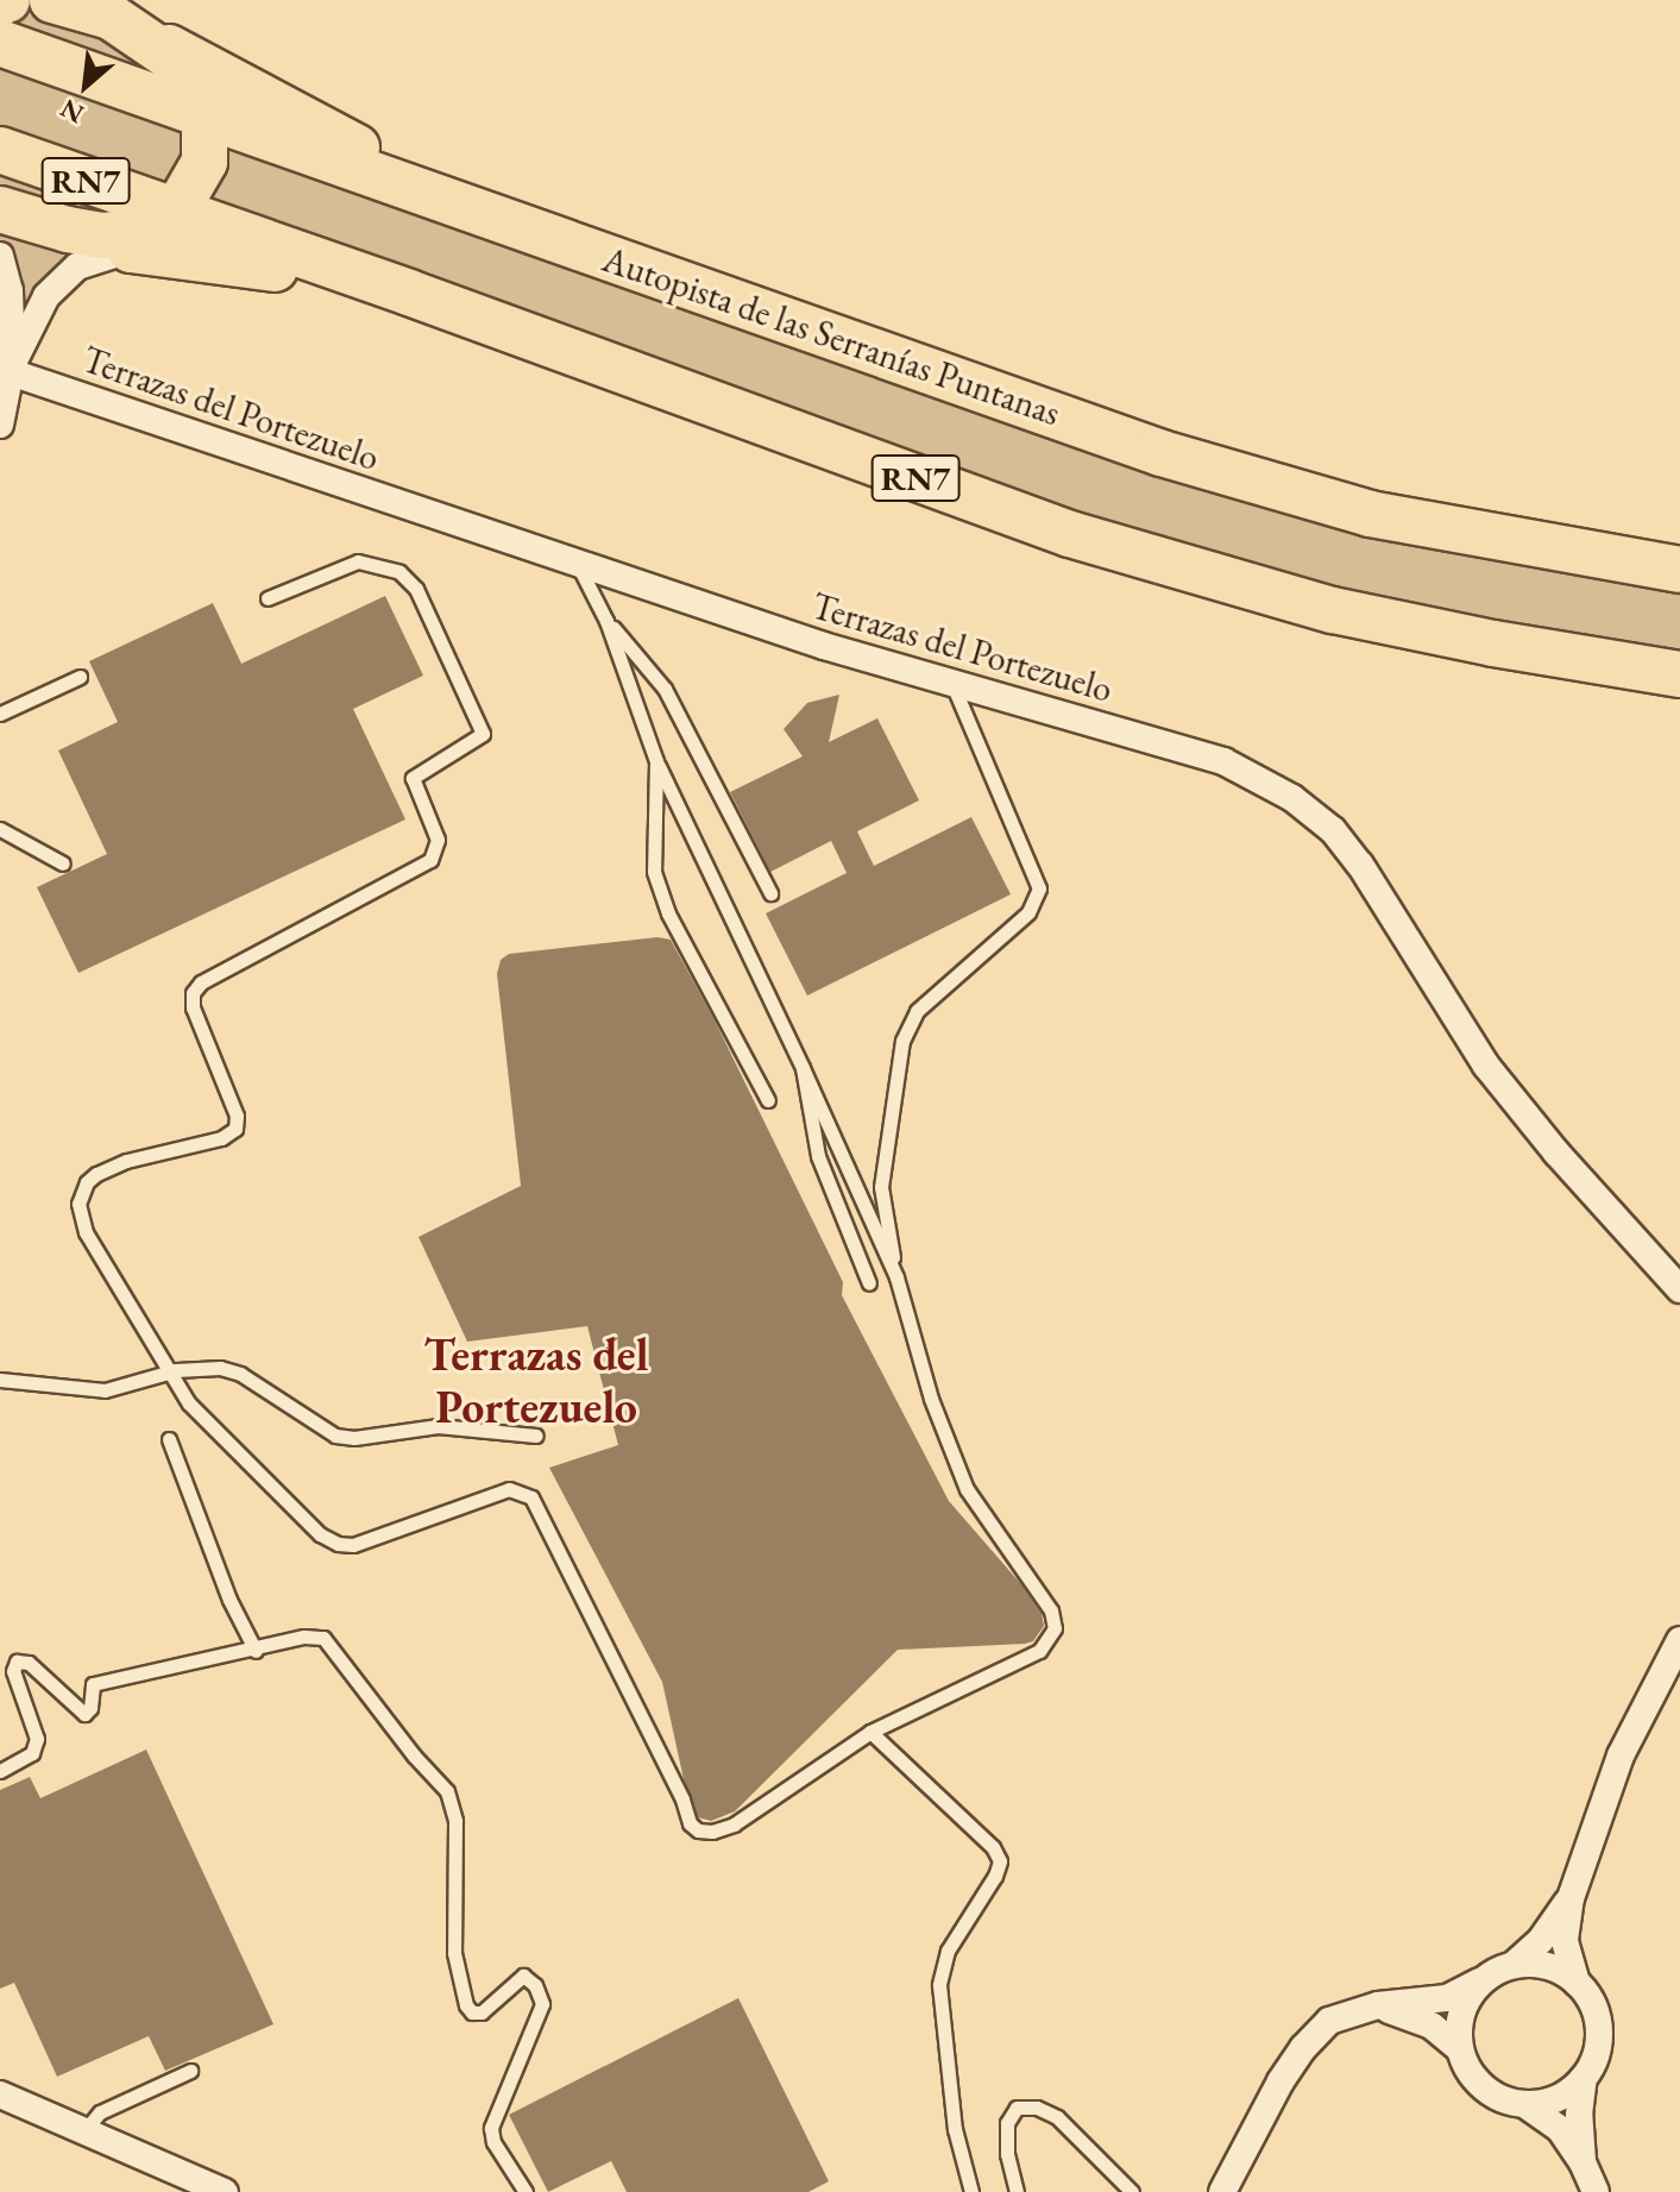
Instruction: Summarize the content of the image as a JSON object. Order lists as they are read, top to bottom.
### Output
{
  "streets": {
    "highway": ["RN7", "Autopista de las Serranías Puntanas"],
    "street": ["Terrazas del Portezuelo"]
  },
  "districts": ["Terrazas del Portezuelo"],
  "north": "bottom left"
}
